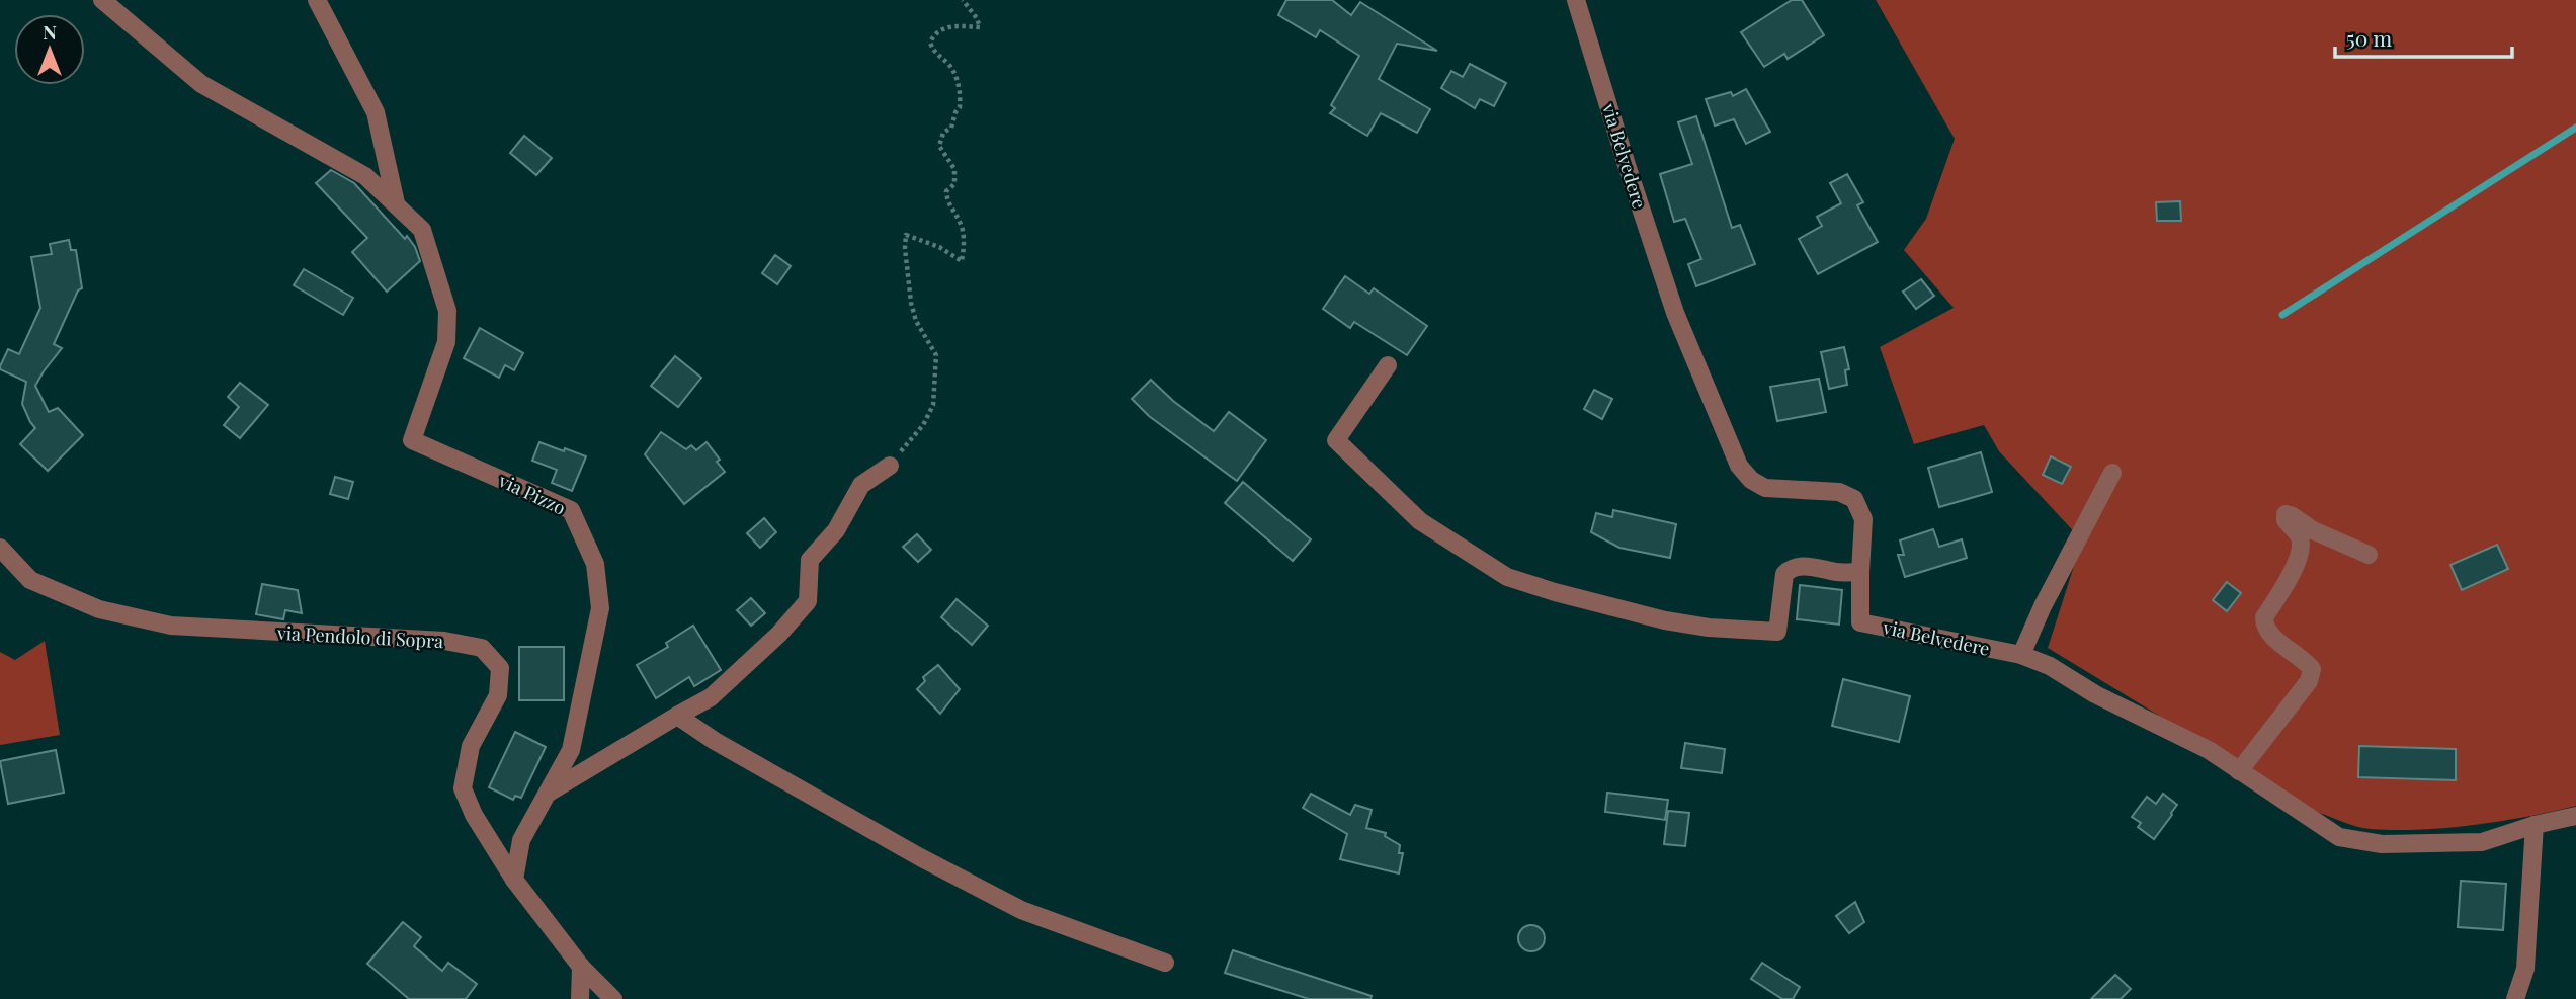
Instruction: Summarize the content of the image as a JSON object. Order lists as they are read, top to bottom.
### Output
{
  "streets": {
    "street": ["via Belvedere", "via Pizzo", "via Pendolo di Sopra"]
  },
  "crossings": [
    ["via Pizzo", "via Pendolo di Sopra"]
  ],
  "scale_bar": "50 m",
  "north": "top"
}
